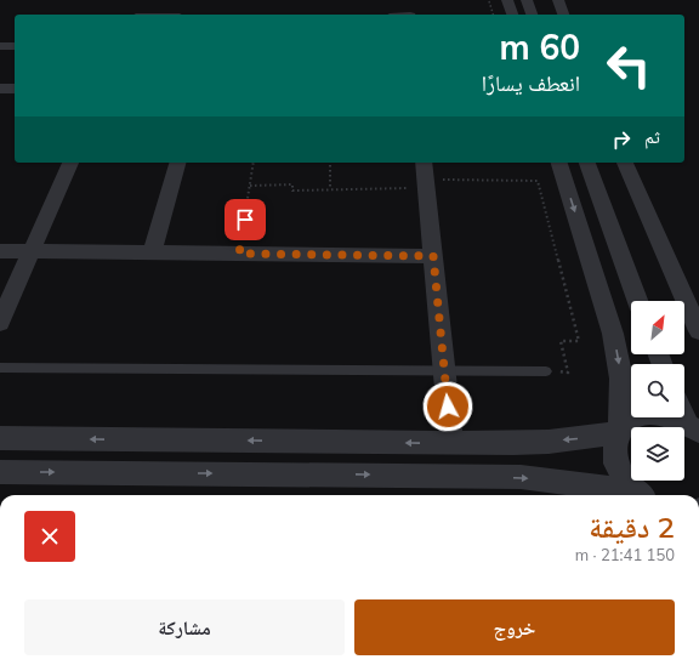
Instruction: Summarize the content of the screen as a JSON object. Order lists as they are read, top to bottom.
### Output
{
  "north": "top right",
  "page": {
    "turn": ["60 m", "انعطف يسارًا"],
    "then": "ثم",
    "heading": ["2 دقيقة", "150 m · 21:41"],
    "buttons": ["خروج", "مشاركة"]
  }
}
